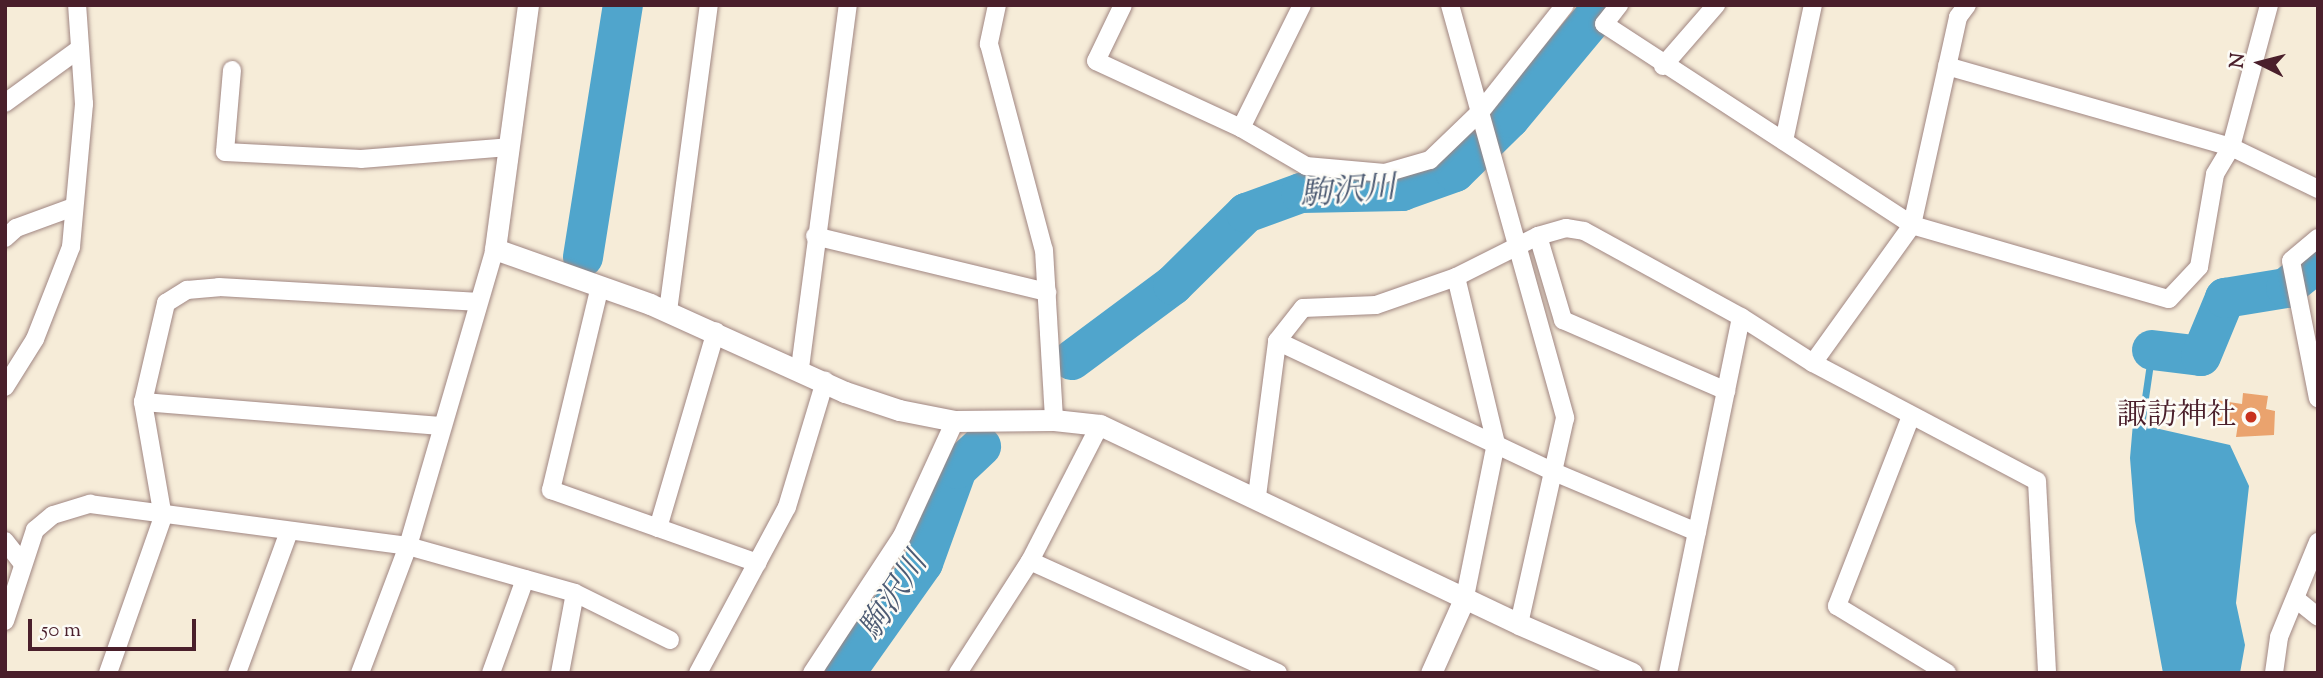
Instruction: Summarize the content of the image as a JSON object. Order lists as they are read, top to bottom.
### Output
{
  "water": ["駒沢川"],
  "places": ["諏訪神社"],
  "scale_bar": "50 m",
  "north": "left"
}
